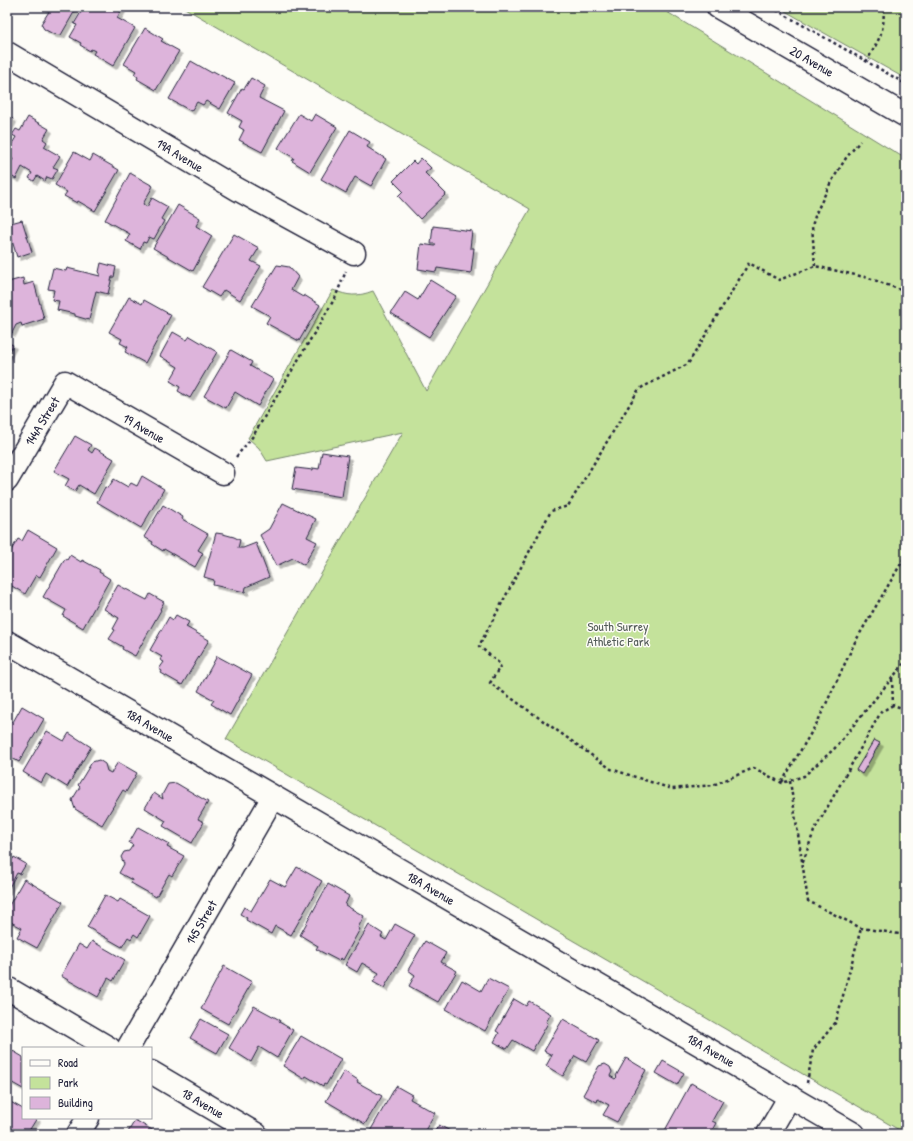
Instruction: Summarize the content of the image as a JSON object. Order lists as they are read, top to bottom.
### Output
{
  "streets": {
    "street": [
      "20 Avenue",
      "19A Avenue",
      "144A Street",
      "19 Avenue",
      "18A Avenue",
      "145 Street",
      "18 Avenue"
    ]
  },
  "crossings": [
    ["144A Street", "19 Avenue"],
    ["18A Avenue", "145 Street"]
  ],
  "parks": ["South Surrey Athletic Park"],
  "legend": ["Road", "Park", "Building"]
}
